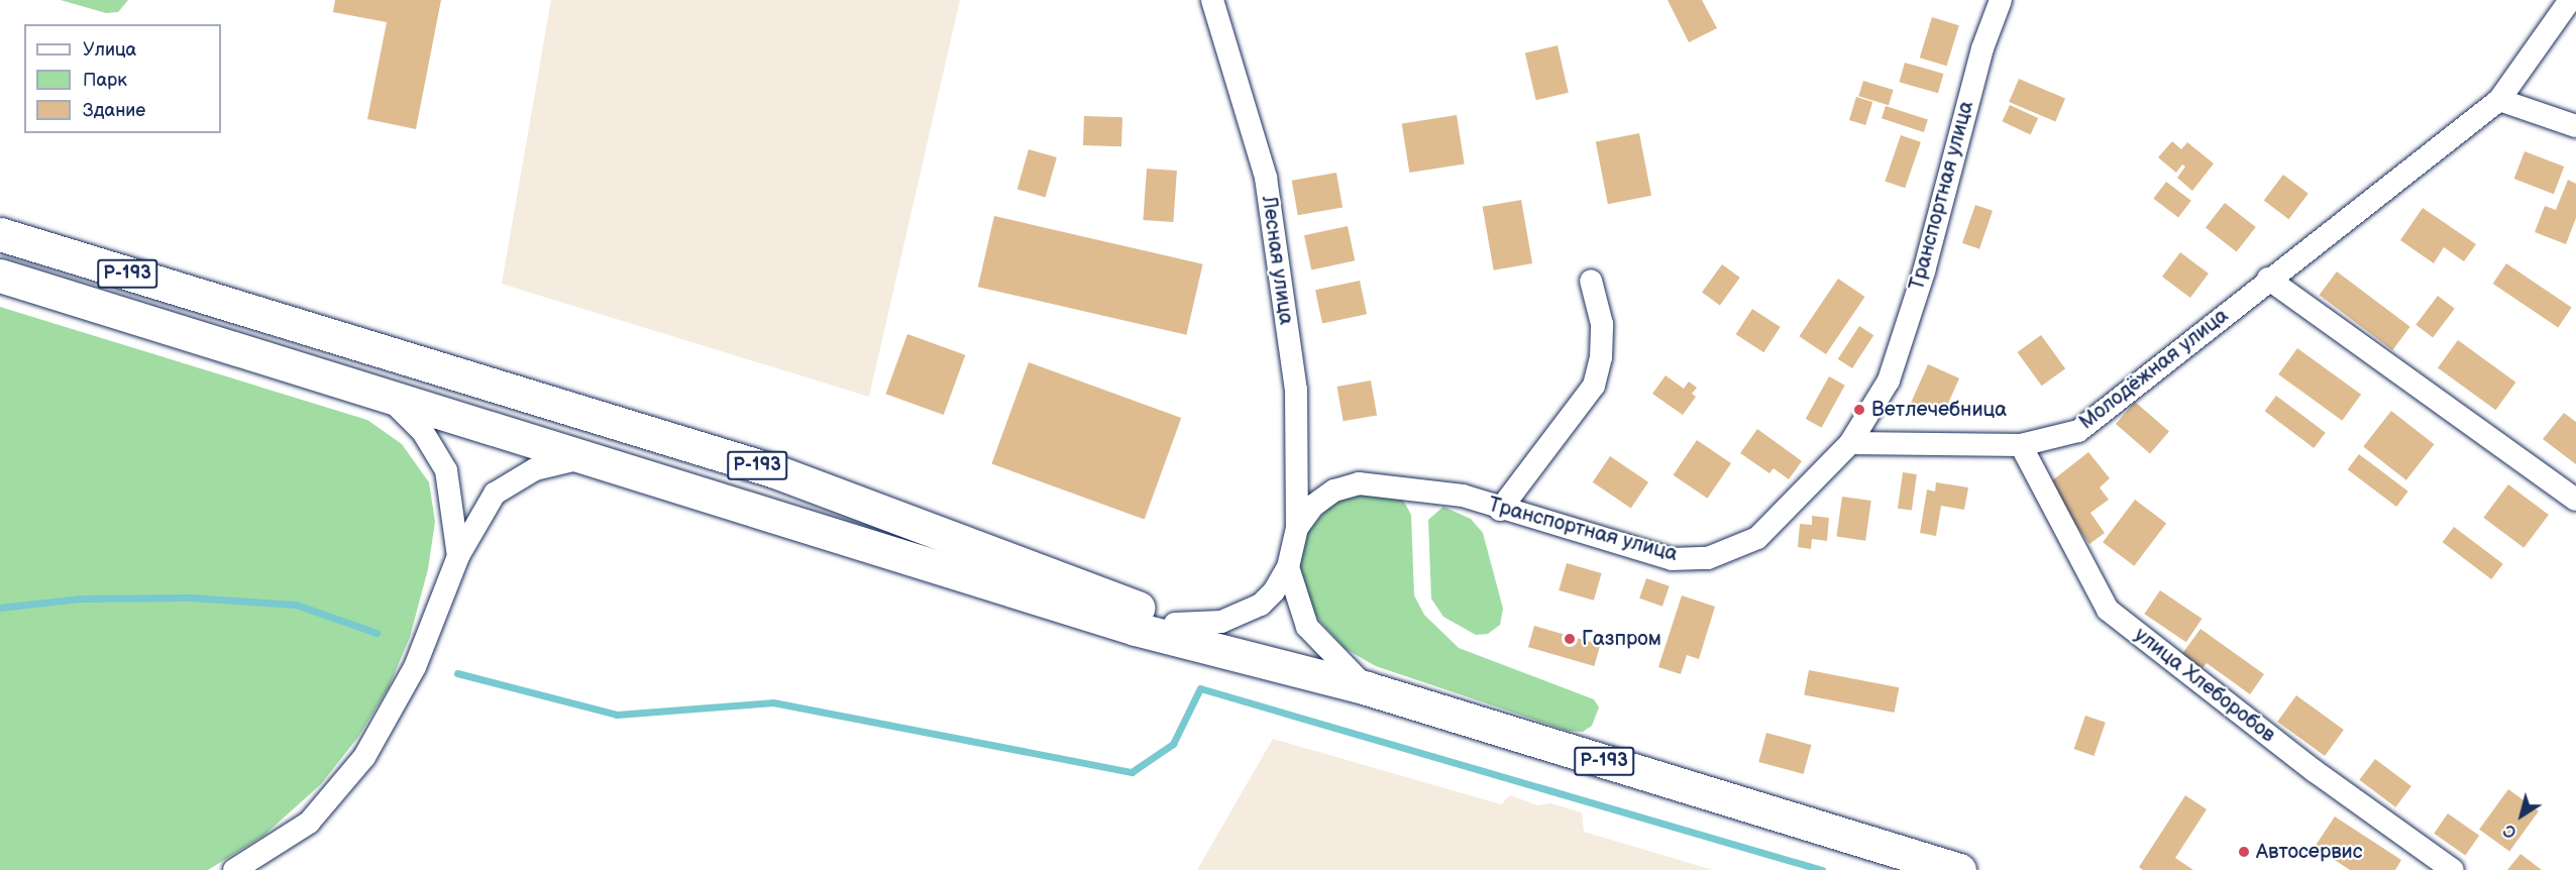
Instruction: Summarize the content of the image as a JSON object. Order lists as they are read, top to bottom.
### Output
{
  "streets": {
    "highway": ["Р-193"],
    "street": [
      "Транспортная улица",
      "Лесная улица",
      "Молодёжная улица",
      "улица Хлеборобов"
    ]
  },
  "crossings": [
    ["Транспортная улица", "Лесная улица"],
    ["Транспортная улица", "Молодёжная улица"],
    ["Молодёжная улица", "улица Хлеборобов"]
  ],
  "places": ["Ветлечебница", "Газпром", "Автосервис"],
  "legend": ["Улица", "Парк", "Здание"],
  "north": "bottom left"
}
